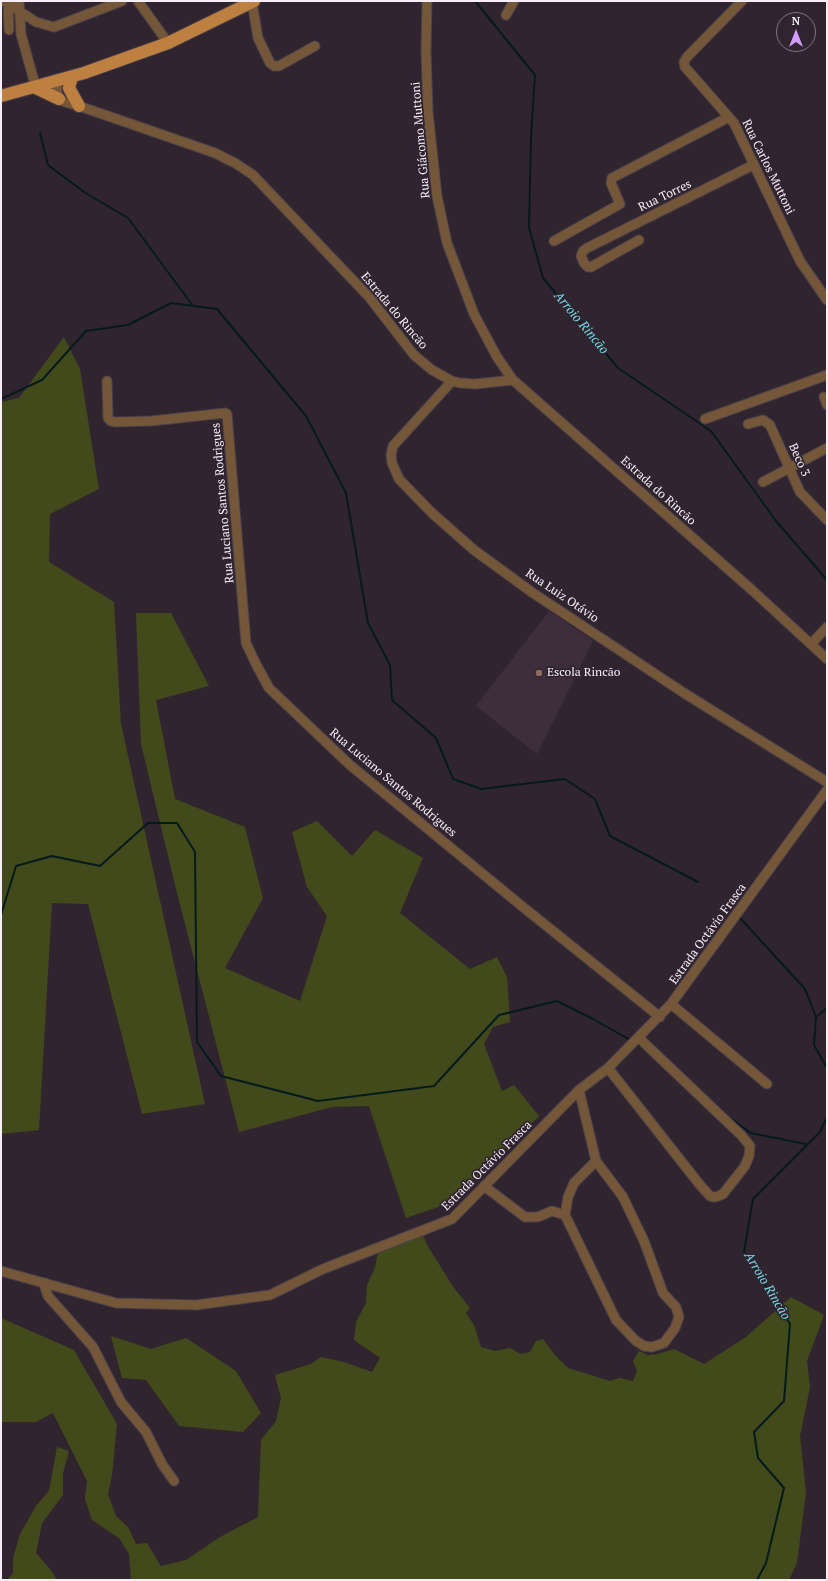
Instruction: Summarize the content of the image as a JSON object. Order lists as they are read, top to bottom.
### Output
{
  "streets": {
    "street": [
      "Rua Giácomo Muttoni",
      "Rua Carlos Muttoni",
      "Rua Torres",
      "Estrada do Rincão",
      "Beco 3",
      "Rua Luciano Santos Rodrigues",
      "Rua Luiz Otávio",
      "Estrada Octávio Frasca"
    ]
  },
  "crossings": [
    ["Rua Giácomo Muttoni", "Estrada do Rincão"],
    ["Rua Carlos Muttoni", "Rua Torres"],
    ["Estrada do Rincão", "Rua Luiz Otávio"],
    ["Rua Luciano Santos Rodrigues", "Estrada Octávio Frasca"]
  ],
  "water": ["Arroio Rincão"],
  "places": ["Escola Rincão"],
  "north": "top"
}
